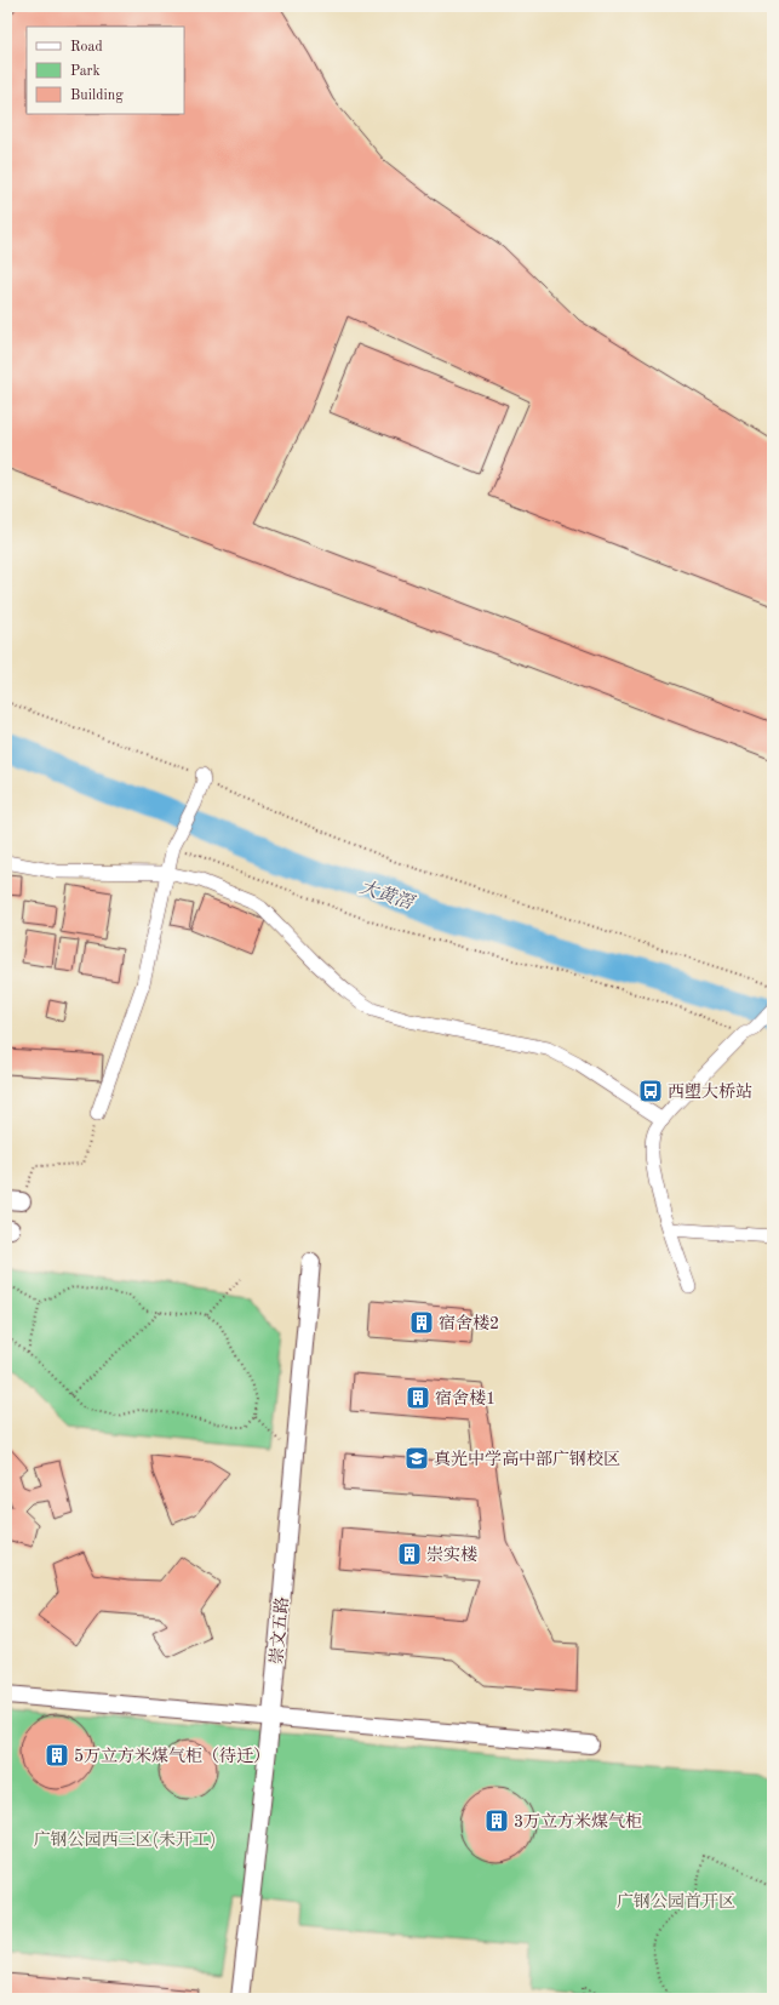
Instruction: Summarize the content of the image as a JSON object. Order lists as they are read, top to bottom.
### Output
{
  "streets": {
    "street": ["崇文五路"]
  },
  "water": ["大黄滘"],
  "parks": ["广钢公园西三区(未开工)", "广钢公园首开区"],
  "places": {
    "bus stop": ["西塱大桥站"],
    "building": [
      "宿舍楼2",
      "宿舍楼1",
      "崇实楼",
      "5万立方米煤气柜（待迁）",
      "3万立方米煤气柜"
    ],
    "school or university": ["真光中学高中部广钢校区"]
  },
  "legend": ["Road", "Park", "Building"]
}
